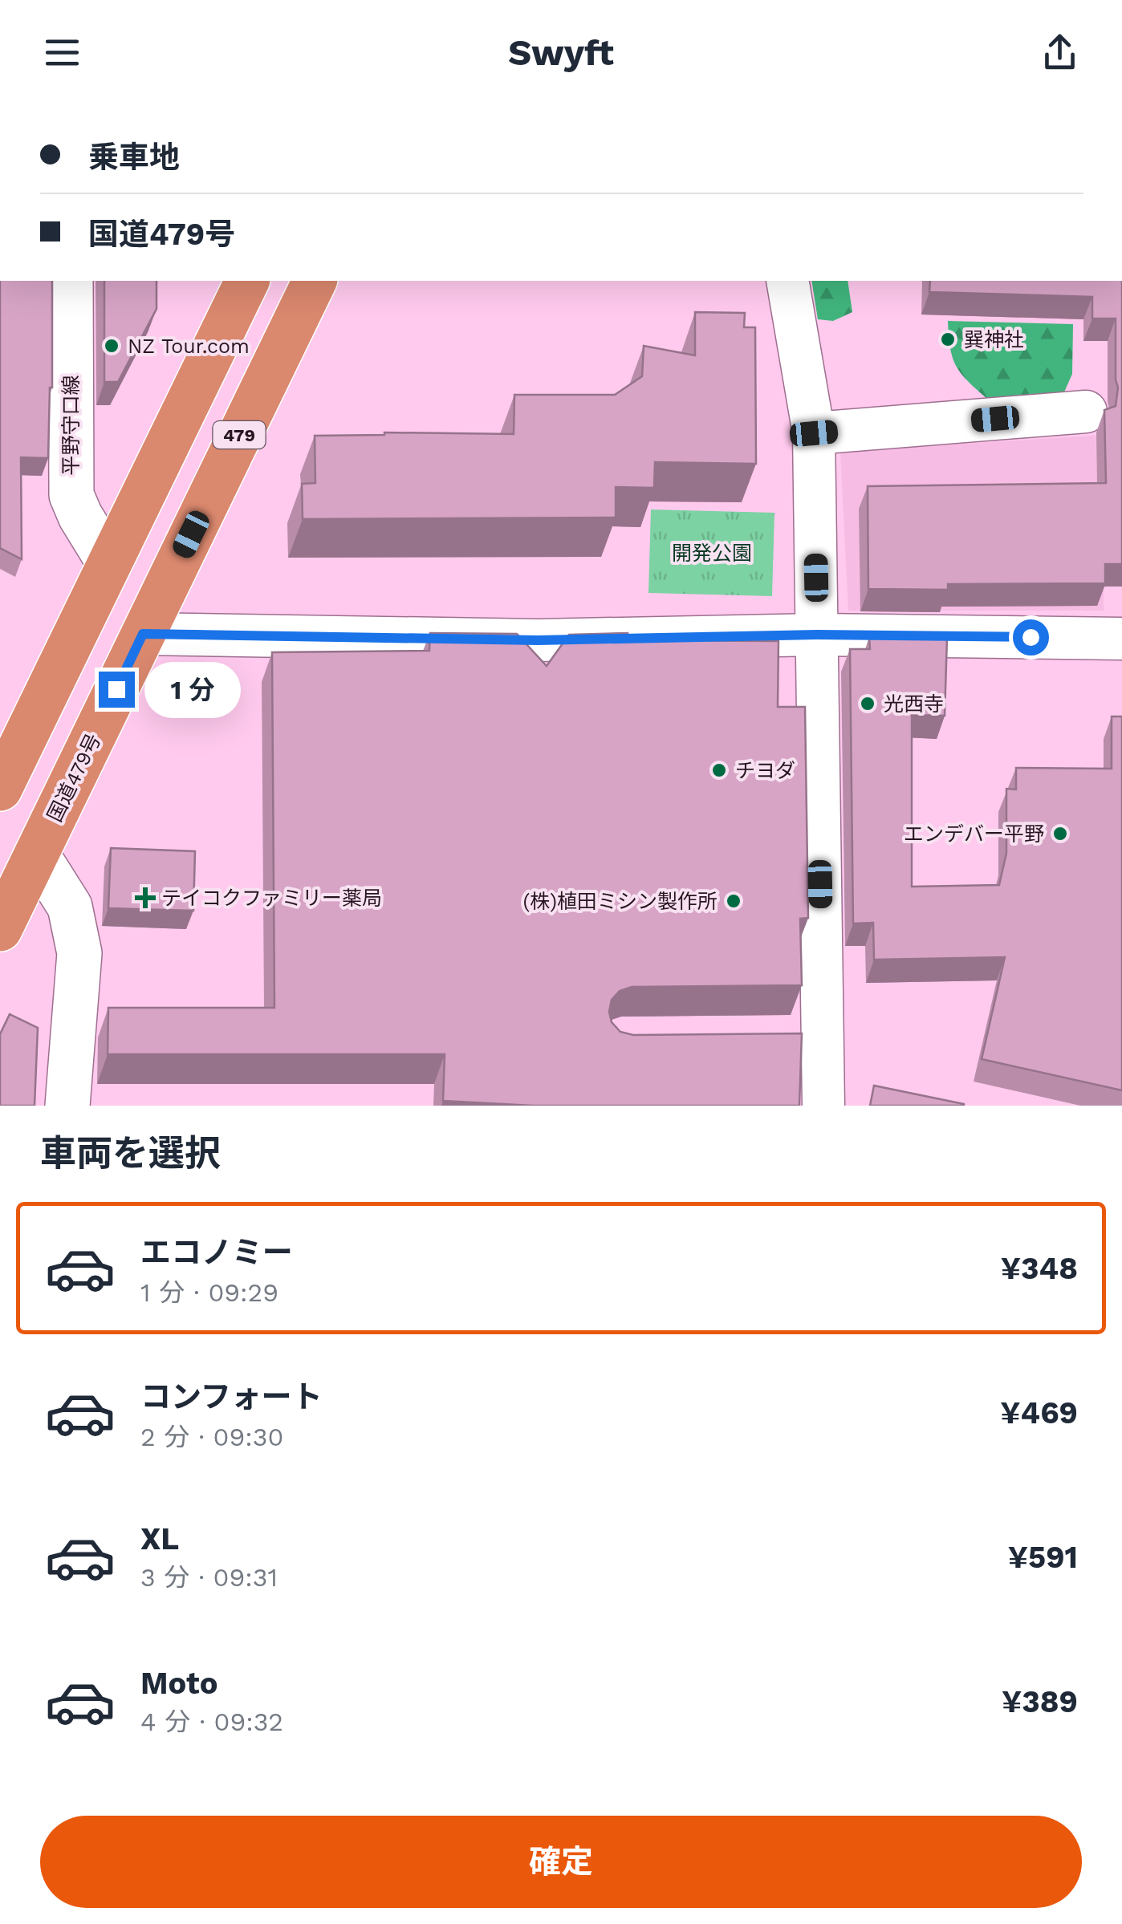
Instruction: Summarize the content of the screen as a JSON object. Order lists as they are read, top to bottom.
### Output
{
  "streets": {
    "highway": ["479", "国道479号"],
    "main road": ["平野守口線"]
  },
  "parks": ["開発公園"],
  "places": {
    "other": [
      "巽神社",
      "NZ Tour.com",
      "光西寺",
      "チヨダ",
      "エンデバー平野",
      "(株)植田ミシン製作所"
    ],
    "health": ["テイコクファミリー薬局"]
  },
  "page": {
    "header": "Swyft",
    "banner": ["乗車地", "国道479号"],
    "bubble": "1 分",
    "heading": "車両を選択",
    "list": [
      {
        "name": "エコノミー",
        "note": "1 分 · 09:29",
        "value": "¥348"
      },
      {
        "name": "コンフォート",
        "note": "2 分 · 09:30",
        "value": "¥469"
      },
      {
        "name": "XL",
        "note": "3 分 · 09:31",
        "value": "¥591"
      },
      {
        "name": "Moto",
        "note": "4 分 · 09:32",
        "value": "¥389"
      }
    ],
    "buttons": "確定"
  }
}
